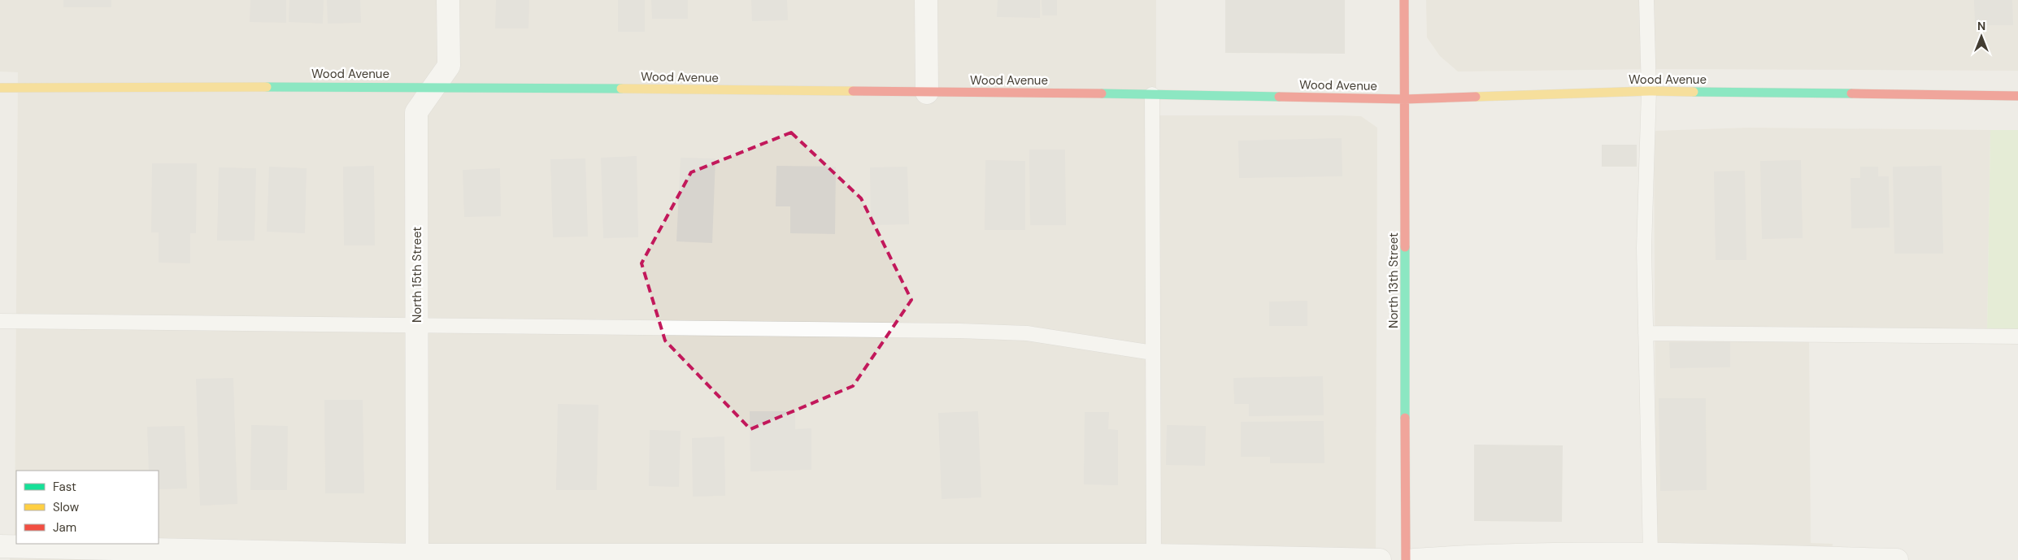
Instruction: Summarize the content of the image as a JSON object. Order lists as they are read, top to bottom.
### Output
{
  "streets": {
    "street": ["Wood Avenue", "North 15th Street", "North 13th Street"]
  },
  "crossings": [
    ["Wood Avenue", "North 15th Street"],
    ["Wood Avenue", "North 13th Street"]
  ],
  "legend": ["Fast", "Slow", "Jam"],
  "north": "top"
}
